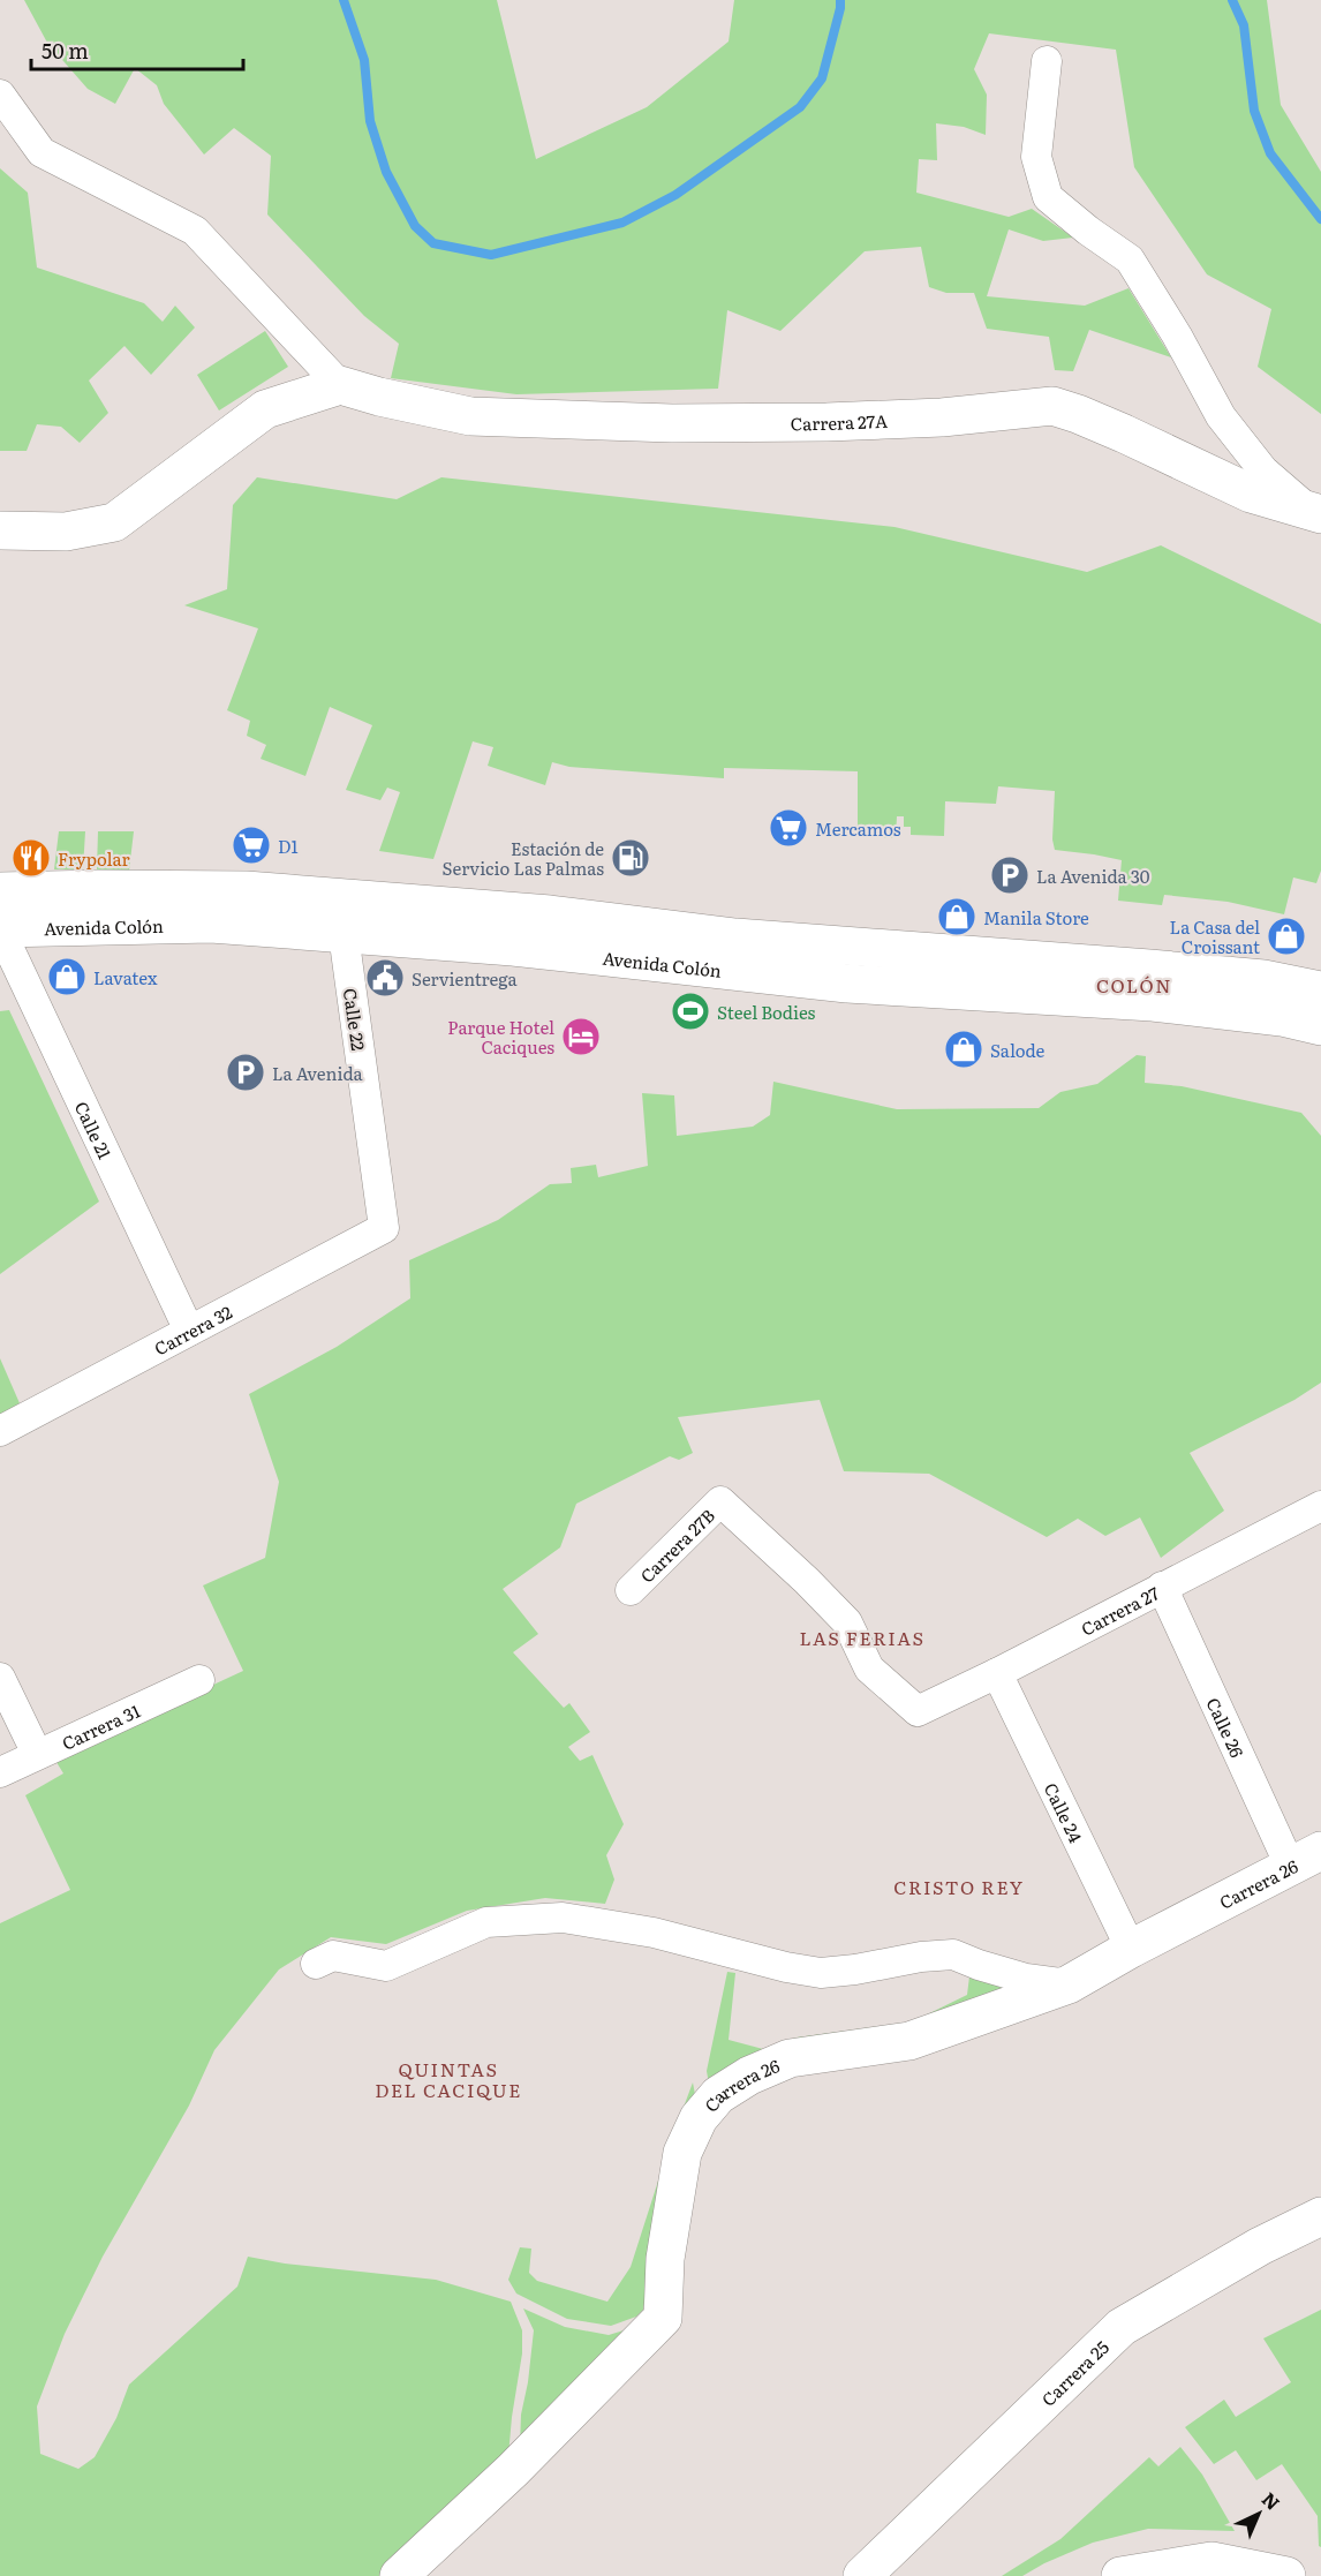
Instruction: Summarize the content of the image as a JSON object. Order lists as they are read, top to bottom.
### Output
{
  "streets": {
    "main road": [
      "Carrera 27A",
      "Avenida Colón",
      "Carrera 26",
      "Carrera 25"
    ],
    "street": [
      "Calle 22",
      "Calle 21",
      "Carrera 32",
      "Carrera 27B",
      "Carrera 27",
      "Carrera 31",
      "Calle 26",
      "Calle 24"
    ]
  },
  "crossings": [
    ["Avenida Colón", "Calle 22"],
    ["Avenida Colón", "Calle 21"],
    ["Calle 22", "Carrera 32"],
    ["Calle 21", "Carrera 32"],
    ["Carrera 27B", "Carrera 27"],
    ["Carrera 27", "Calle 26"],
    ["Carrera 27", "Calle 24"],
    ["Calle 26", "Carrera 26"],
    ["Calle 24", "Carrera 26"]
  ],
  "districts": [
    "COLÓN",
    "LAS FERIAS",
    "CRISTO REY",
    "QUINTAS DEL CACIQUE"
  ],
  "places": {
    "supermarket": ["Mercamos", "D1"],
    "restaurant": ["Frypolar"],
    "fuel station": ["Estación de Servicio Las Palmas"],
    "parking": ["La Avenida 30", "La Avenida"],
    "shop": [
      "Manila Store",
      "La Casa del Croissant",
      "Lavatex",
      "Salode"
    ],
    "public building": ["Servientrega"],
    "sports": ["Steel Bodies"],
    "hotel": ["Parque Hotel Caciques"]
  },
  "scale_bar": "50 m",
  "north": "top right"
}
